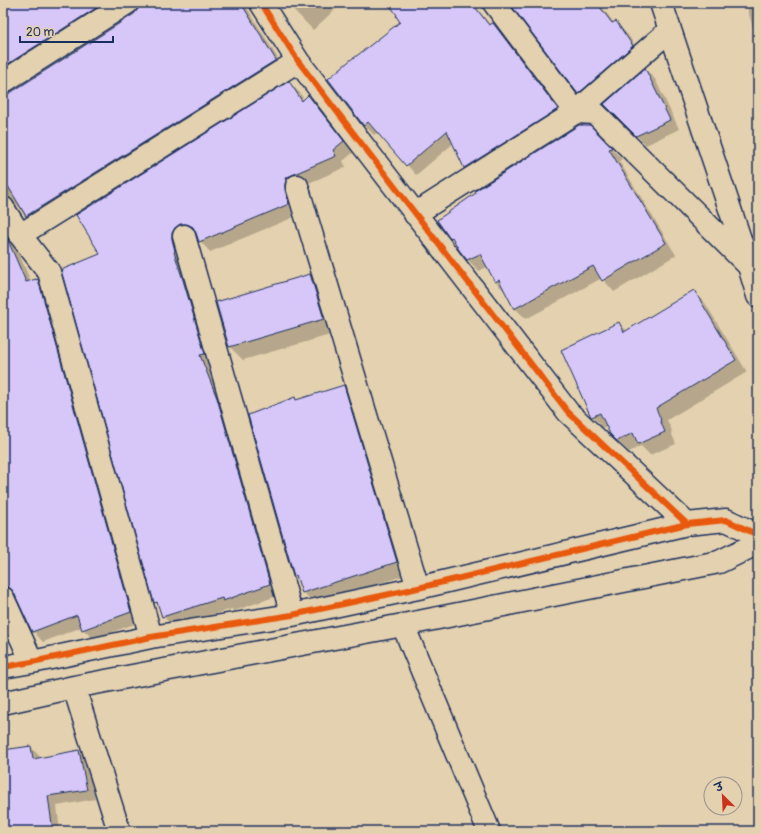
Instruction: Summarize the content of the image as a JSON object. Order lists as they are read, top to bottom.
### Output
{
  "scale_bar": "20 m",
  "north": "top left"
}
